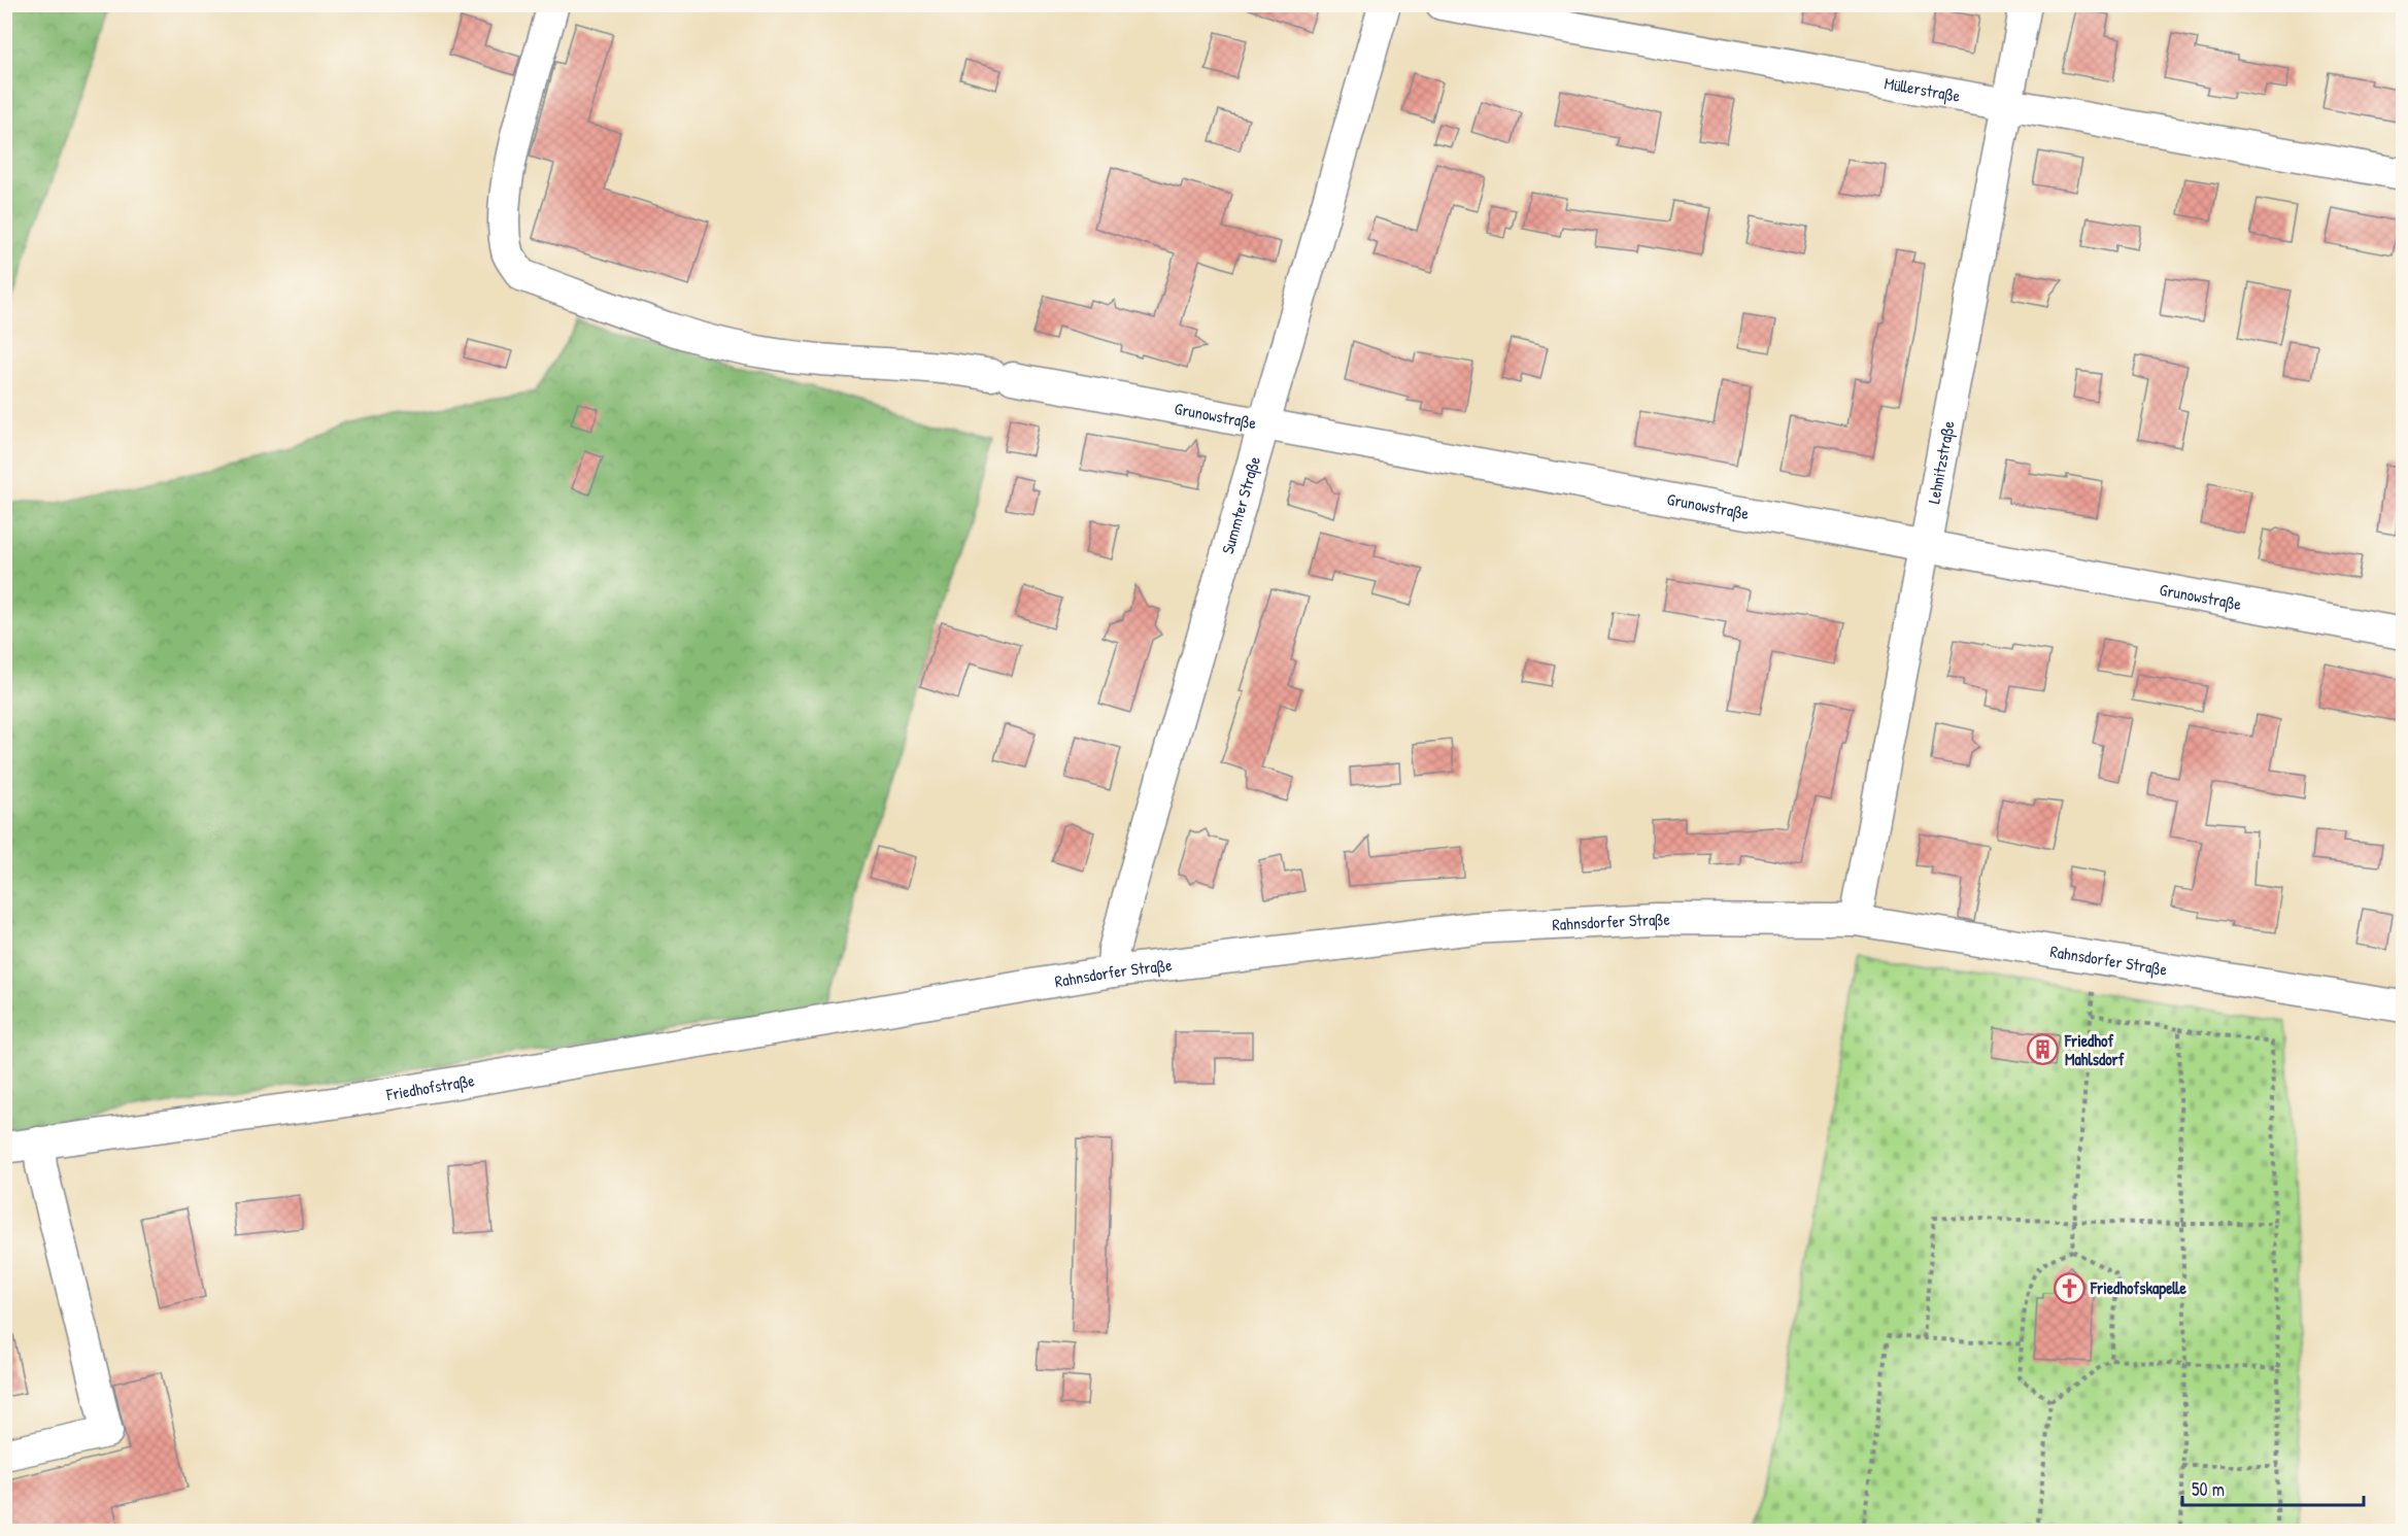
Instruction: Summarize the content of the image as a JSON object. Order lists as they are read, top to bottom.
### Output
{
  "streets": {
    "street": [
      "Müllerstraße",
      "Grunowstraße",
      "Lehnitzstraße",
      "Summter Straße",
      "Rahnsdorfer Straße",
      "Friedhofstraße"
    ]
  },
  "crossings": [
    ["Müllerstraße", "Lehnitzstraße"],
    ["Grunowstraße", "Lehnitzstraße"],
    ["Grunowstraße", "Summter Straße"],
    ["Lehnitzstraße", "Rahnsdorfer Straße"],
    ["Summter Straße", "Rahnsdorfer Straße"],
    ["Rahnsdorfer Straße", "Friedhofstraße"]
  ],
  "places": {
    "building": ["Friedhof Mahlsdorf"],
    "church": ["Friedhofskapelle"]
  },
  "scale_bar": "50 m"
}
